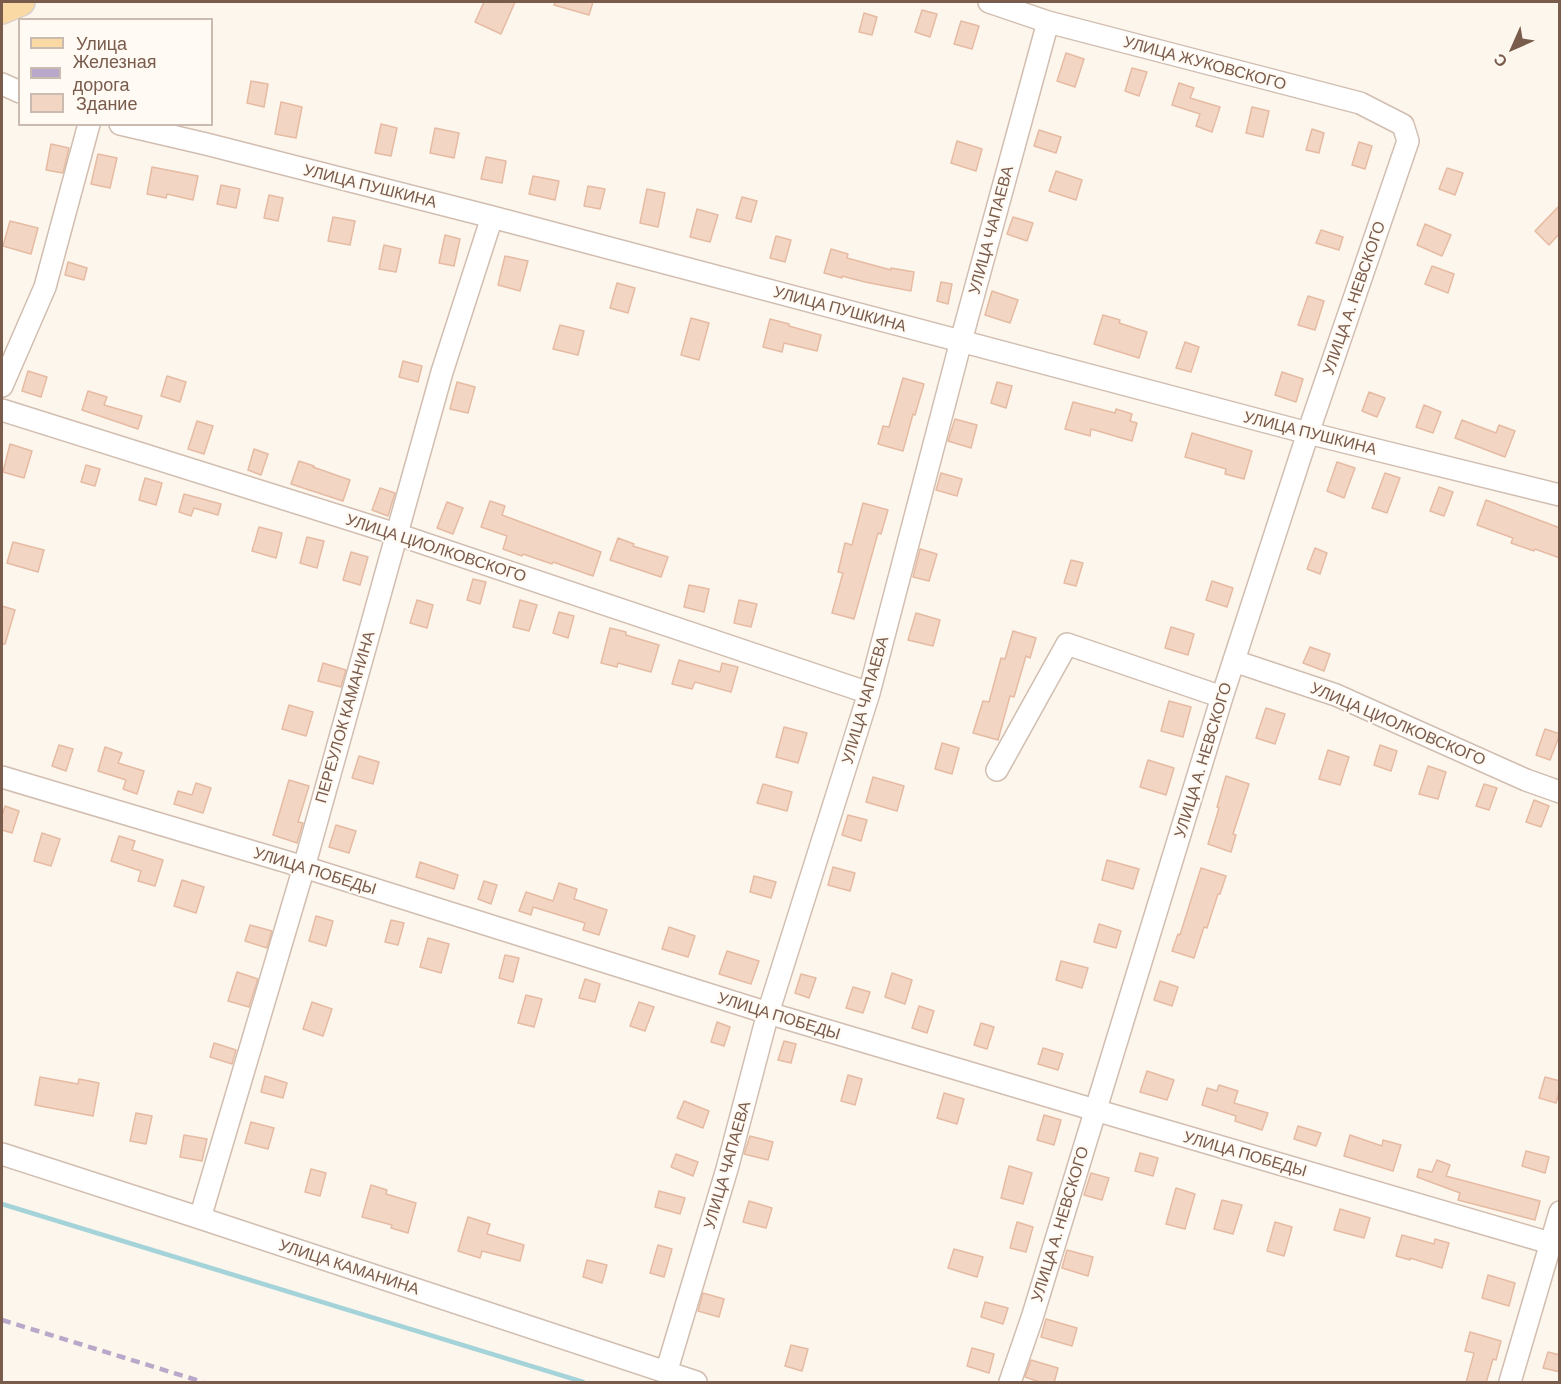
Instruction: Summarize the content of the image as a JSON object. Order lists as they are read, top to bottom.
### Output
{
  "streets": {
    "street": [
      "УЛИЦА ЖУКОВСКОГО",
      "УЛИЦА ПУШКИНА",
      "УЛИЦА ЧАПАЕВА",
      "УЛИЦА А. НЕВСКОГО",
      "УЛИЦА ЦИОЛКОВСКОГО",
      "ПЕРЕУЛОК КАМАНИНА",
      "УЛИЦА ПОБЕДЫ",
      "УЛИЦА КАМАНИНА"
    ]
  },
  "crossings": [
    ["УЛИЦА ЖУКОВСКОГО", "УЛИЦА ЧАПАЕВА"],
    ["УЛИЦА ЖУКОВСКОГО", "УЛИЦА А. НЕВСКОГО"],
    ["УЛИЦА ПУШКИНА", "УЛИЦА ЧАПАЕВА"],
    ["УЛИЦА ПУШКИНА", "УЛИЦА А. НЕВСКОГО"],
    ["УЛИЦА ПУШКИНА", "ПЕРЕУЛОК КАМАНИНА"],
    ["УЛИЦА ЧАПАЕВА", "УЛИЦА ЦИОЛКОВСКОГО"],
    ["УЛИЦА ЧАПАЕВА", "УЛИЦА ПОБЕДЫ"],
    ["УЛИЦА ЧАПАЕВА", "УЛИЦА КАМАНИНА"],
    ["УЛИЦА А. НЕВСКОГО", "УЛИЦА ЦИОЛКОВСКОГО"],
    ["УЛИЦА А. НЕВСКОГО", "УЛИЦА ПОБЕДЫ"],
    ["УЛИЦА ЦИОЛКОВСКОГО", "ПЕРЕУЛОК КАМАНИНА"],
    ["ПЕРЕУЛОК КАМАНИНА", "УЛИЦА ПОБЕДЫ"],
    ["ПЕРЕУЛОК КАМАНИНА", "УЛИЦА КАМАНИНА"]
  ],
  "legend": ["Улица", "Железная дорога", "Здание"],
  "north": "bottom left"
}
